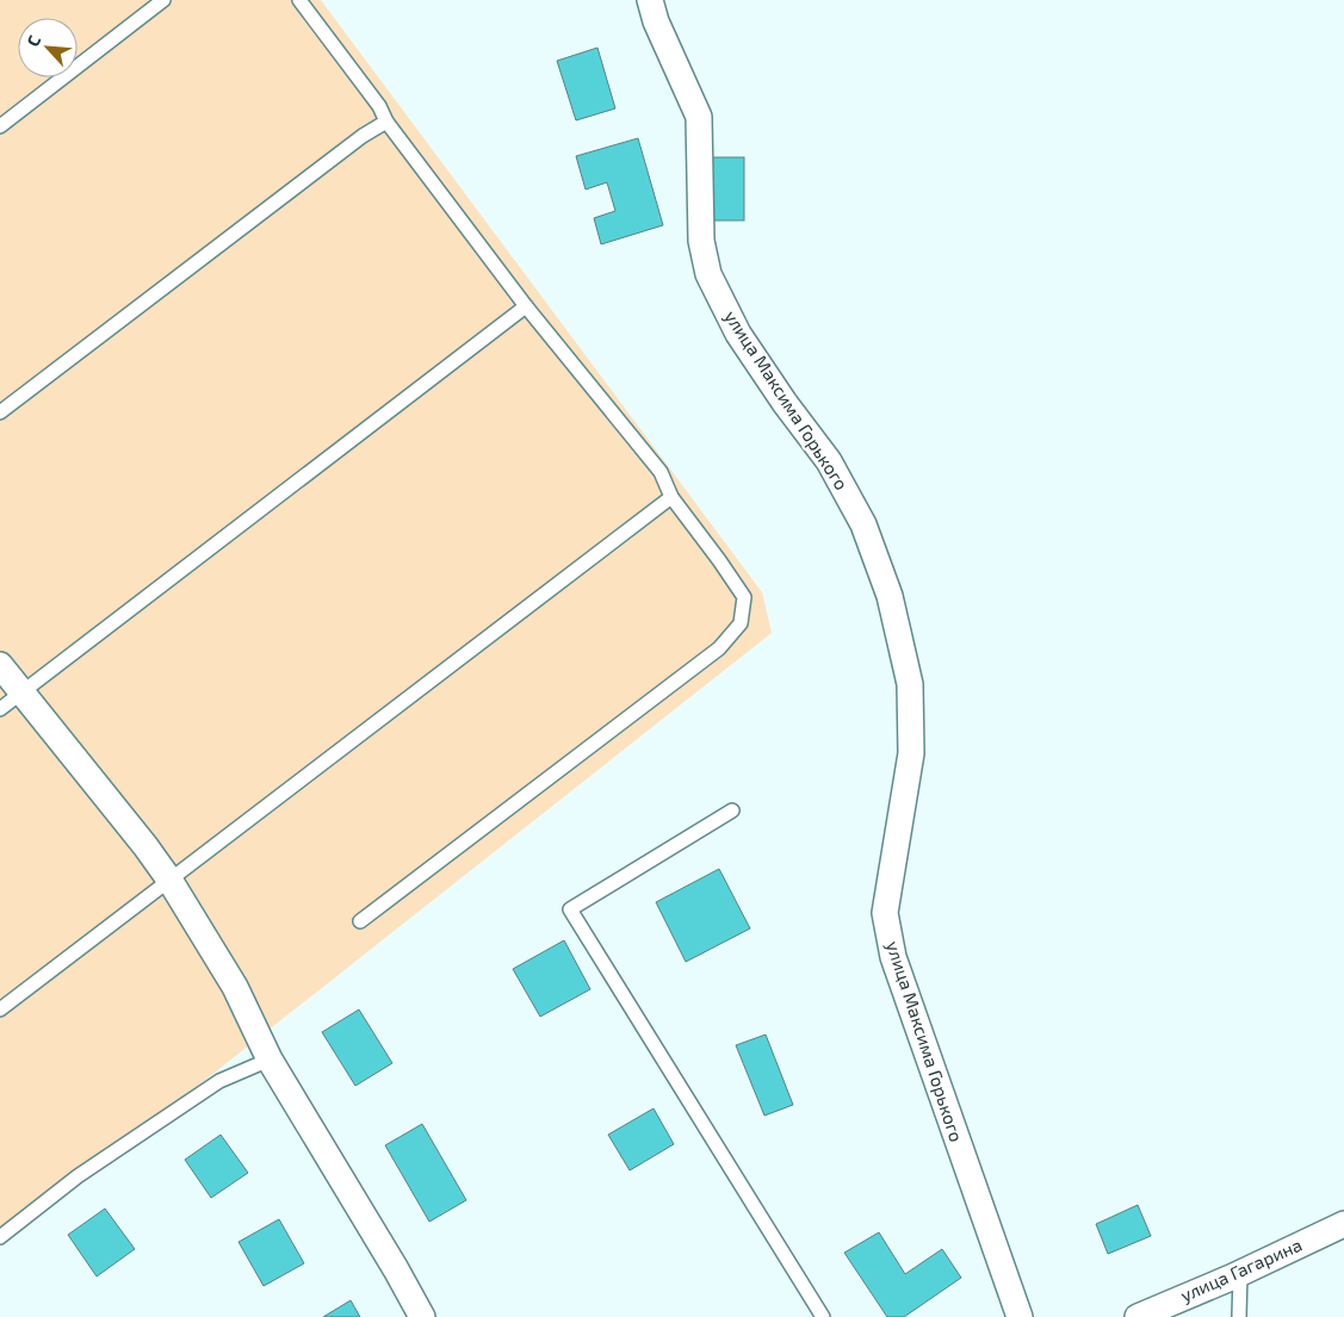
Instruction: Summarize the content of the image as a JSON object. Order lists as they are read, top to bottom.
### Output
{
  "streets": {
    "street": ["улица Максима Горького", "улица Гагарина"]
  },
  "north": "top left"
}
